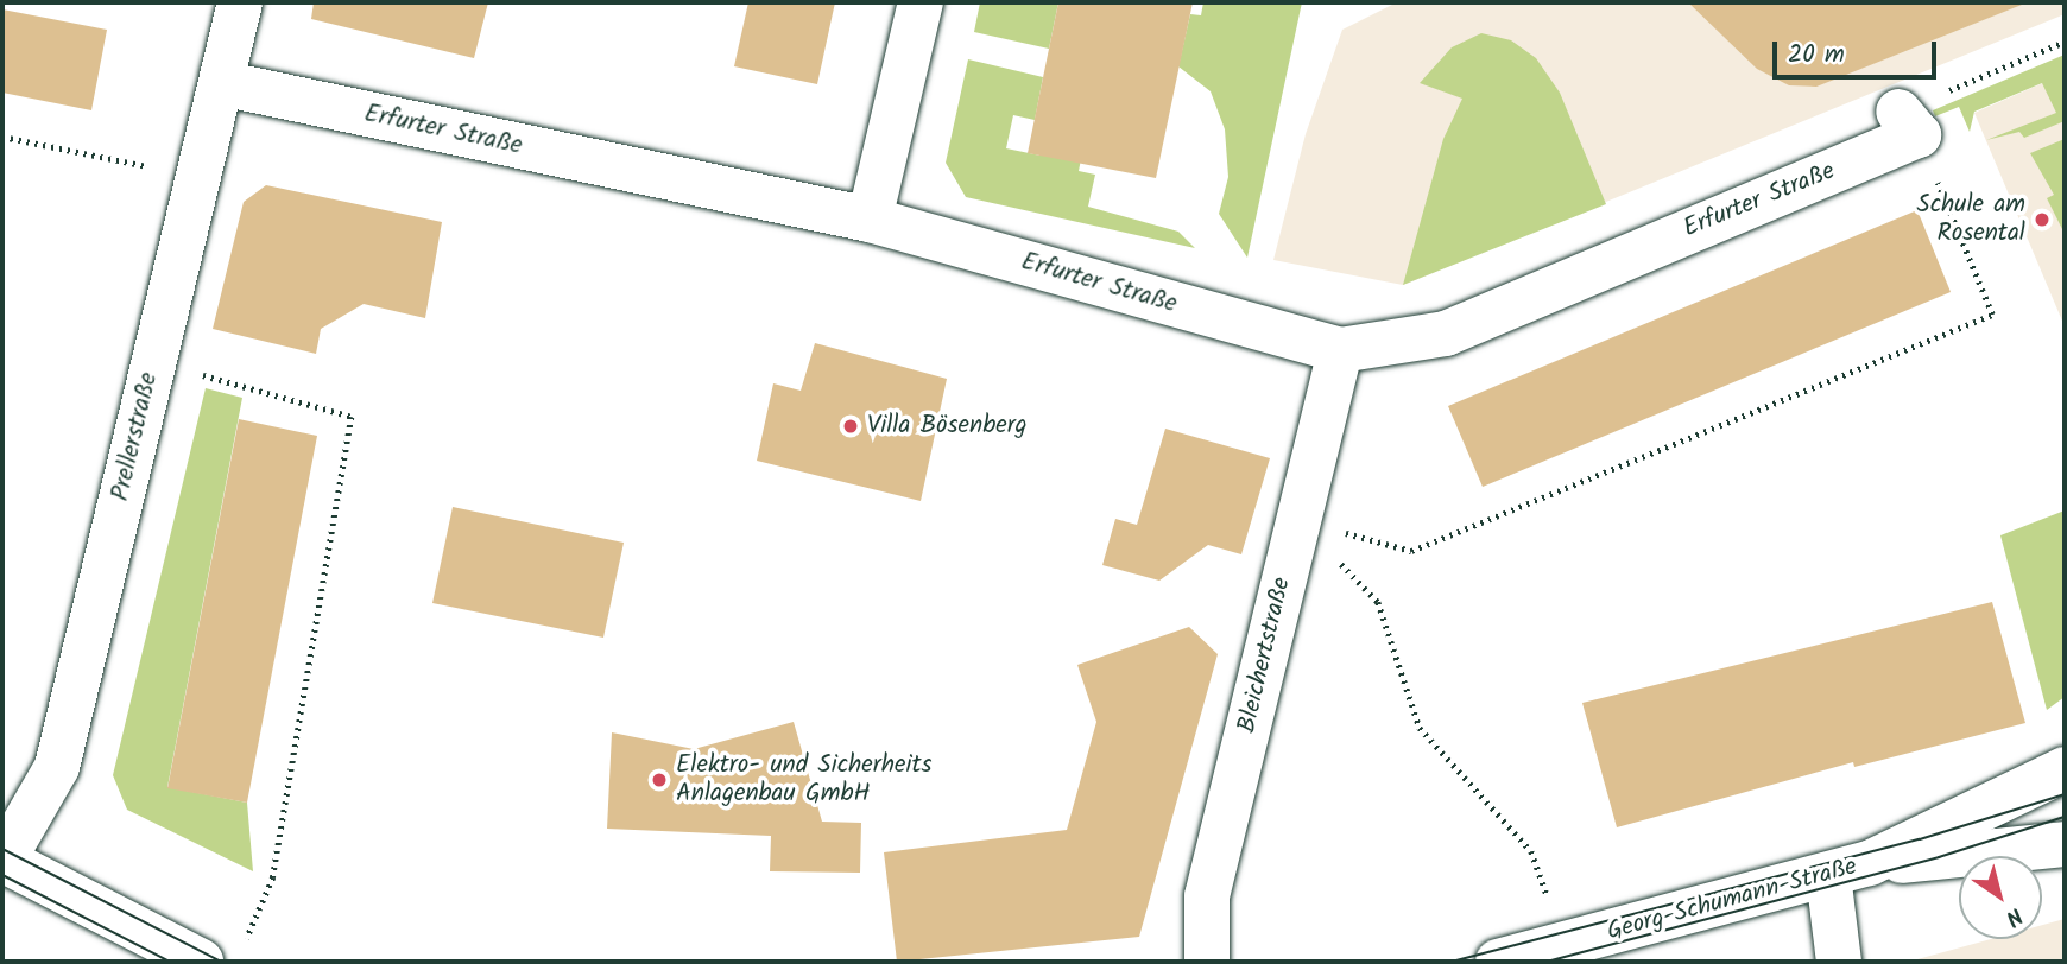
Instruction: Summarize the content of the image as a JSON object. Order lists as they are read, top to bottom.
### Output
{
  "streets": {
    "street": [
      "Erfurter Straße",
      "Prellerstraße",
      "Bleichertstraße",
      "Georg-Schumann-Straße"
    ]
  },
  "crossings": [
    ["Erfurter Straße", "Prellerstraße"],
    ["Erfurter Straße", "Bleichertstraße"]
  ],
  "places": ["Schule am Rosental", "Villa Bösenberg", "Elektro- und Sicherheits Anlagenbau GmbH"],
  "scale_bar": "20 m",
  "north": "bottom right"
}
